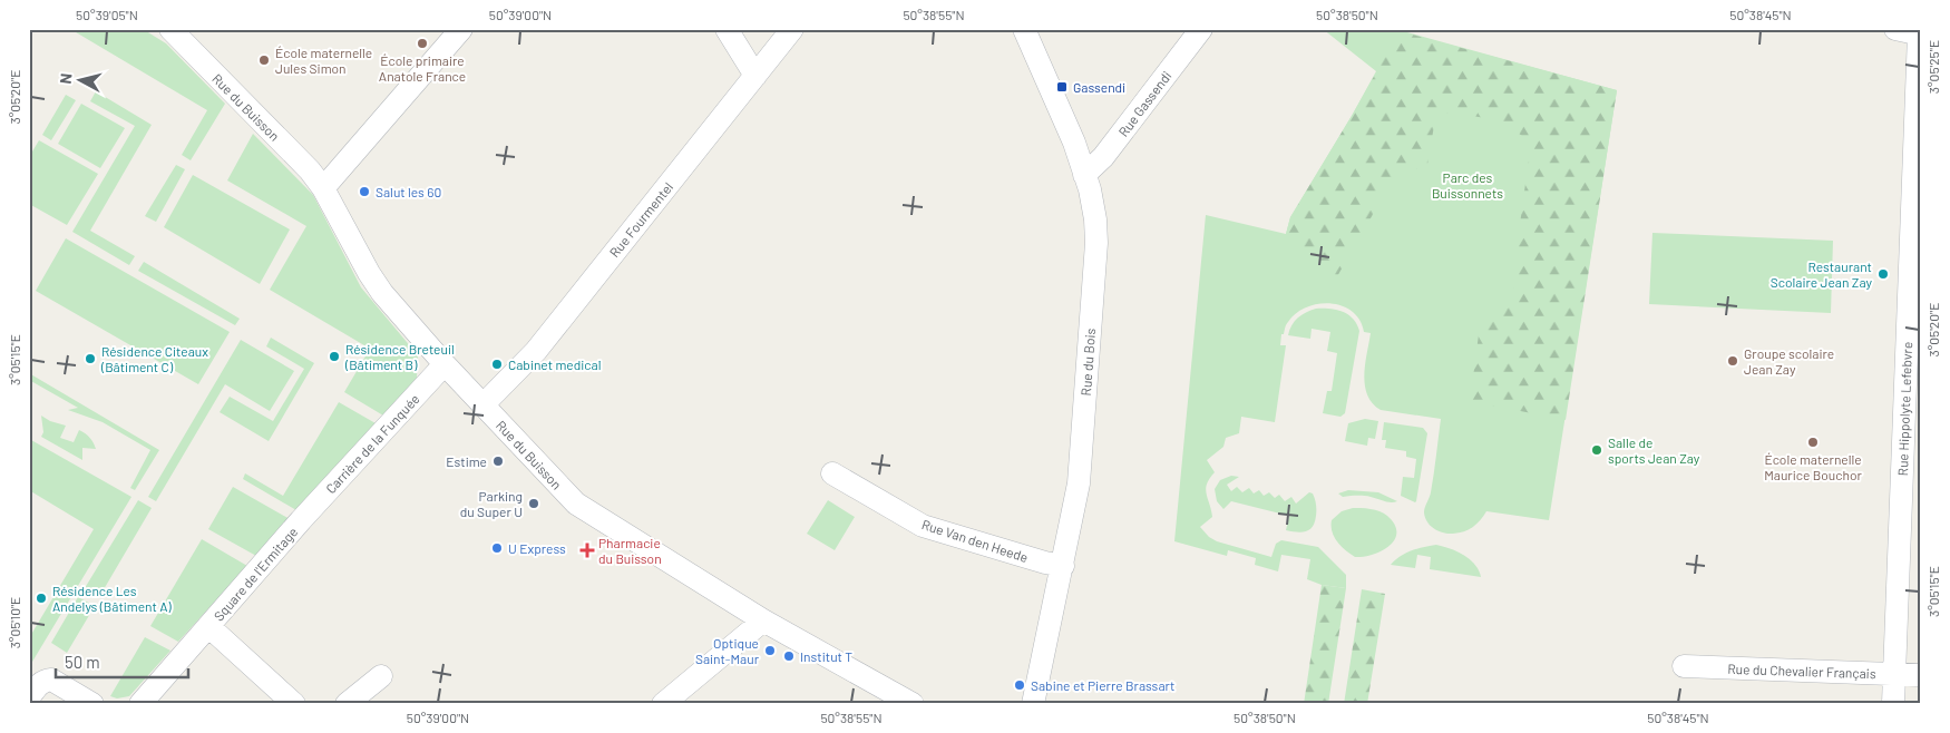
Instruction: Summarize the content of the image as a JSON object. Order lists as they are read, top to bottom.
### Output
{
  "streets": {
    "street": [
      "Rue Gassendi",
      "Rue du Buisson",
      "Rue Fourmentel",
      "Rue du Bois",
      "Rue Hippolyte Lefebvre",
      "Carrière de la Funquée",
      "Rue Van den Heede",
      "Square de l'Ermitage",
      "Rue du Chevalier Français"
    ]
  },
  "crossings": [
    ["Rue Gassendi", "Rue du Bois"],
    ["Rue du Buisson", "Rue Fourmentel"],
    ["Rue du Buisson", "Carrière de la Funquée"],
    ["Rue du Bois", "Rue Van den Heede"],
    ["Rue Hippolyte Lefebvre", "Rue du Chevalier Français"],
    ["Carrière de la Funquée", "Square de l'Ermitage"]
  ],
  "parks": ["Parc des Buissonnets"],
  "places": {
    "other": [
      "École primaire Anatole France",
      "École maternelle Jules Simon",
      "Salut les 60",
      "Restaurant Scolaire Jean Zay",
      "Résidence Breteuil (Bâtiment B)",
      "Résidence Citeaux (Bâtiment C)",
      "Groupe scolaire Jean Zay",
      "Cabinet medical",
      "École maternelle Maurice Bouchor",
      "Salle de sports Jean Zay",
      "Estime",
      "Parking du Super U",
      "U Express",
      "Résidence Les Andelys (Bâtiment A)",
      "Optique Saint-Maur",
      "Institut T",
      "Sabine et Pierre Brassart"
    ],
    "transit": ["Gassendi"],
    "health": ["Pharmacie du Buisson"]
  },
  "scale_bar": "50 m",
  "north": "left",
  "coordinates": [
    "50°39'05\"N",
    "50°39'00\"N",
    "50°38'55\"N",
    "50°38'50\"N",
    "50°38'45\"N",
    "3°05'25\"E",
    "3°05'20\"E",
    "3°05'15\"E",
    "3°05'10\"E"
  ]
}
